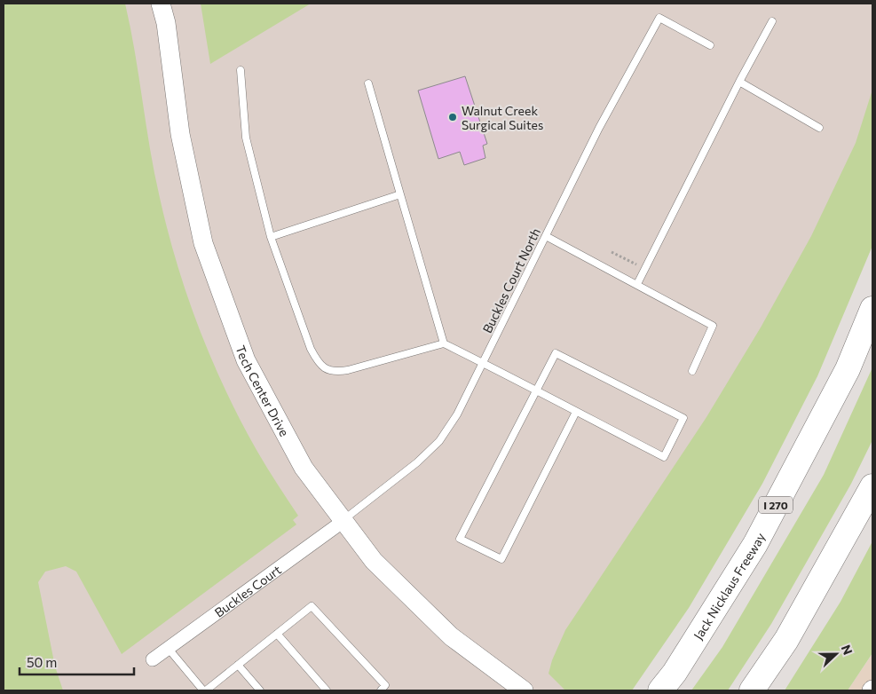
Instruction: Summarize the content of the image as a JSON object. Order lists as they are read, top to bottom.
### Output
{
  "streets": {
    "highway": ["I 270", "Jack Nicklaus Freeway"],
    "main road": ["Tech Center Drive"],
    "street": ["Buckles Court"],
    "lane": ["Buckles Court North"]
  },
  "crossings": [
    ["Buckles Court North", "Tech Center Drive"],
    ["Buckles Court North", "Buckles Court"],
    ["Tech Center Drive", "Buckles Court"]
  ],
  "places": ["Walnut Creek Surgical Suites"],
  "scale_bar": "50 m",
  "north": "right"
}
